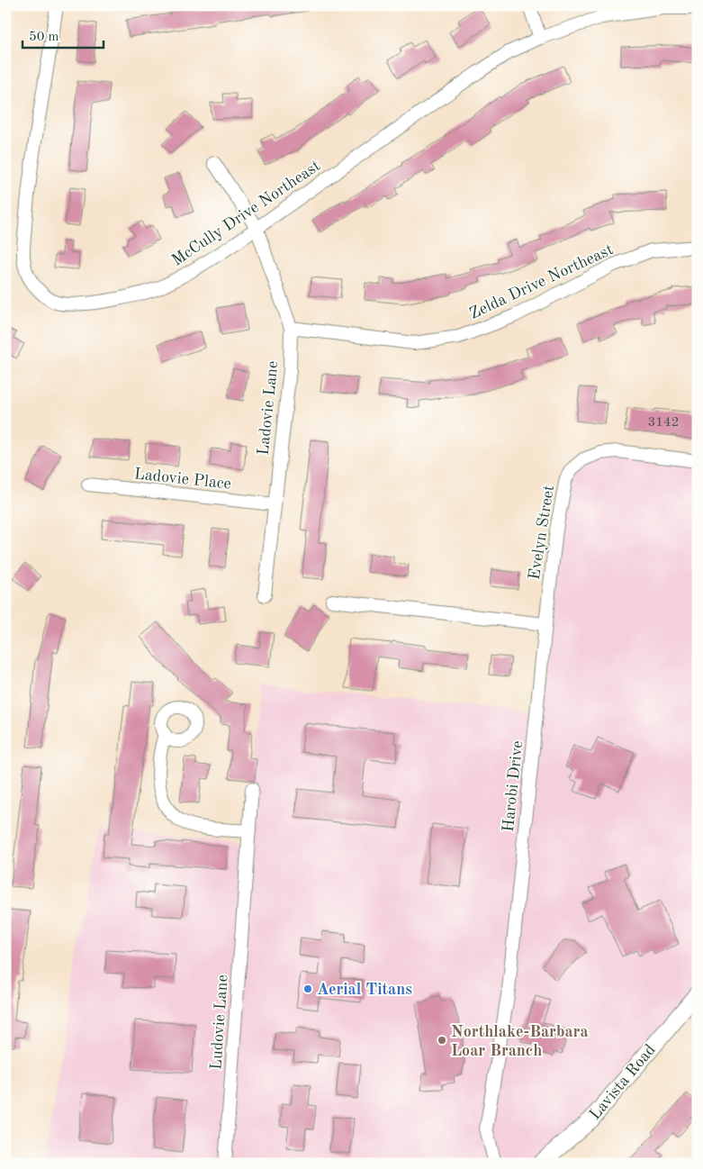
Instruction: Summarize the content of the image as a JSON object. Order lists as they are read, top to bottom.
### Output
{
  "streets": {
    "main road": ["Lavista Road"],
    "street": [
      "McCully Drive Northeast",
      "Zelda Drive Northeast",
      "Ladovie Lane",
      "Ladovie Place",
      "Evelyn Street",
      "Harobi Drive",
      "Ludovie Lane"
    ]
  },
  "crossings": [
    ["McCully Drive Northeast", "Ladovie Lane"],
    ["Zelda Drive Northeast", "Ladovie Lane"],
    ["Ladovie Lane", "Ladovie Place"],
    ["Evelyn Street", "Harobi Drive"]
  ],
  "places": ["Aerial Titans", "Northlake-Barbara Loar Branch"],
  "house_numbers": ["3142"],
  "scale_bar": "50 m"
}
